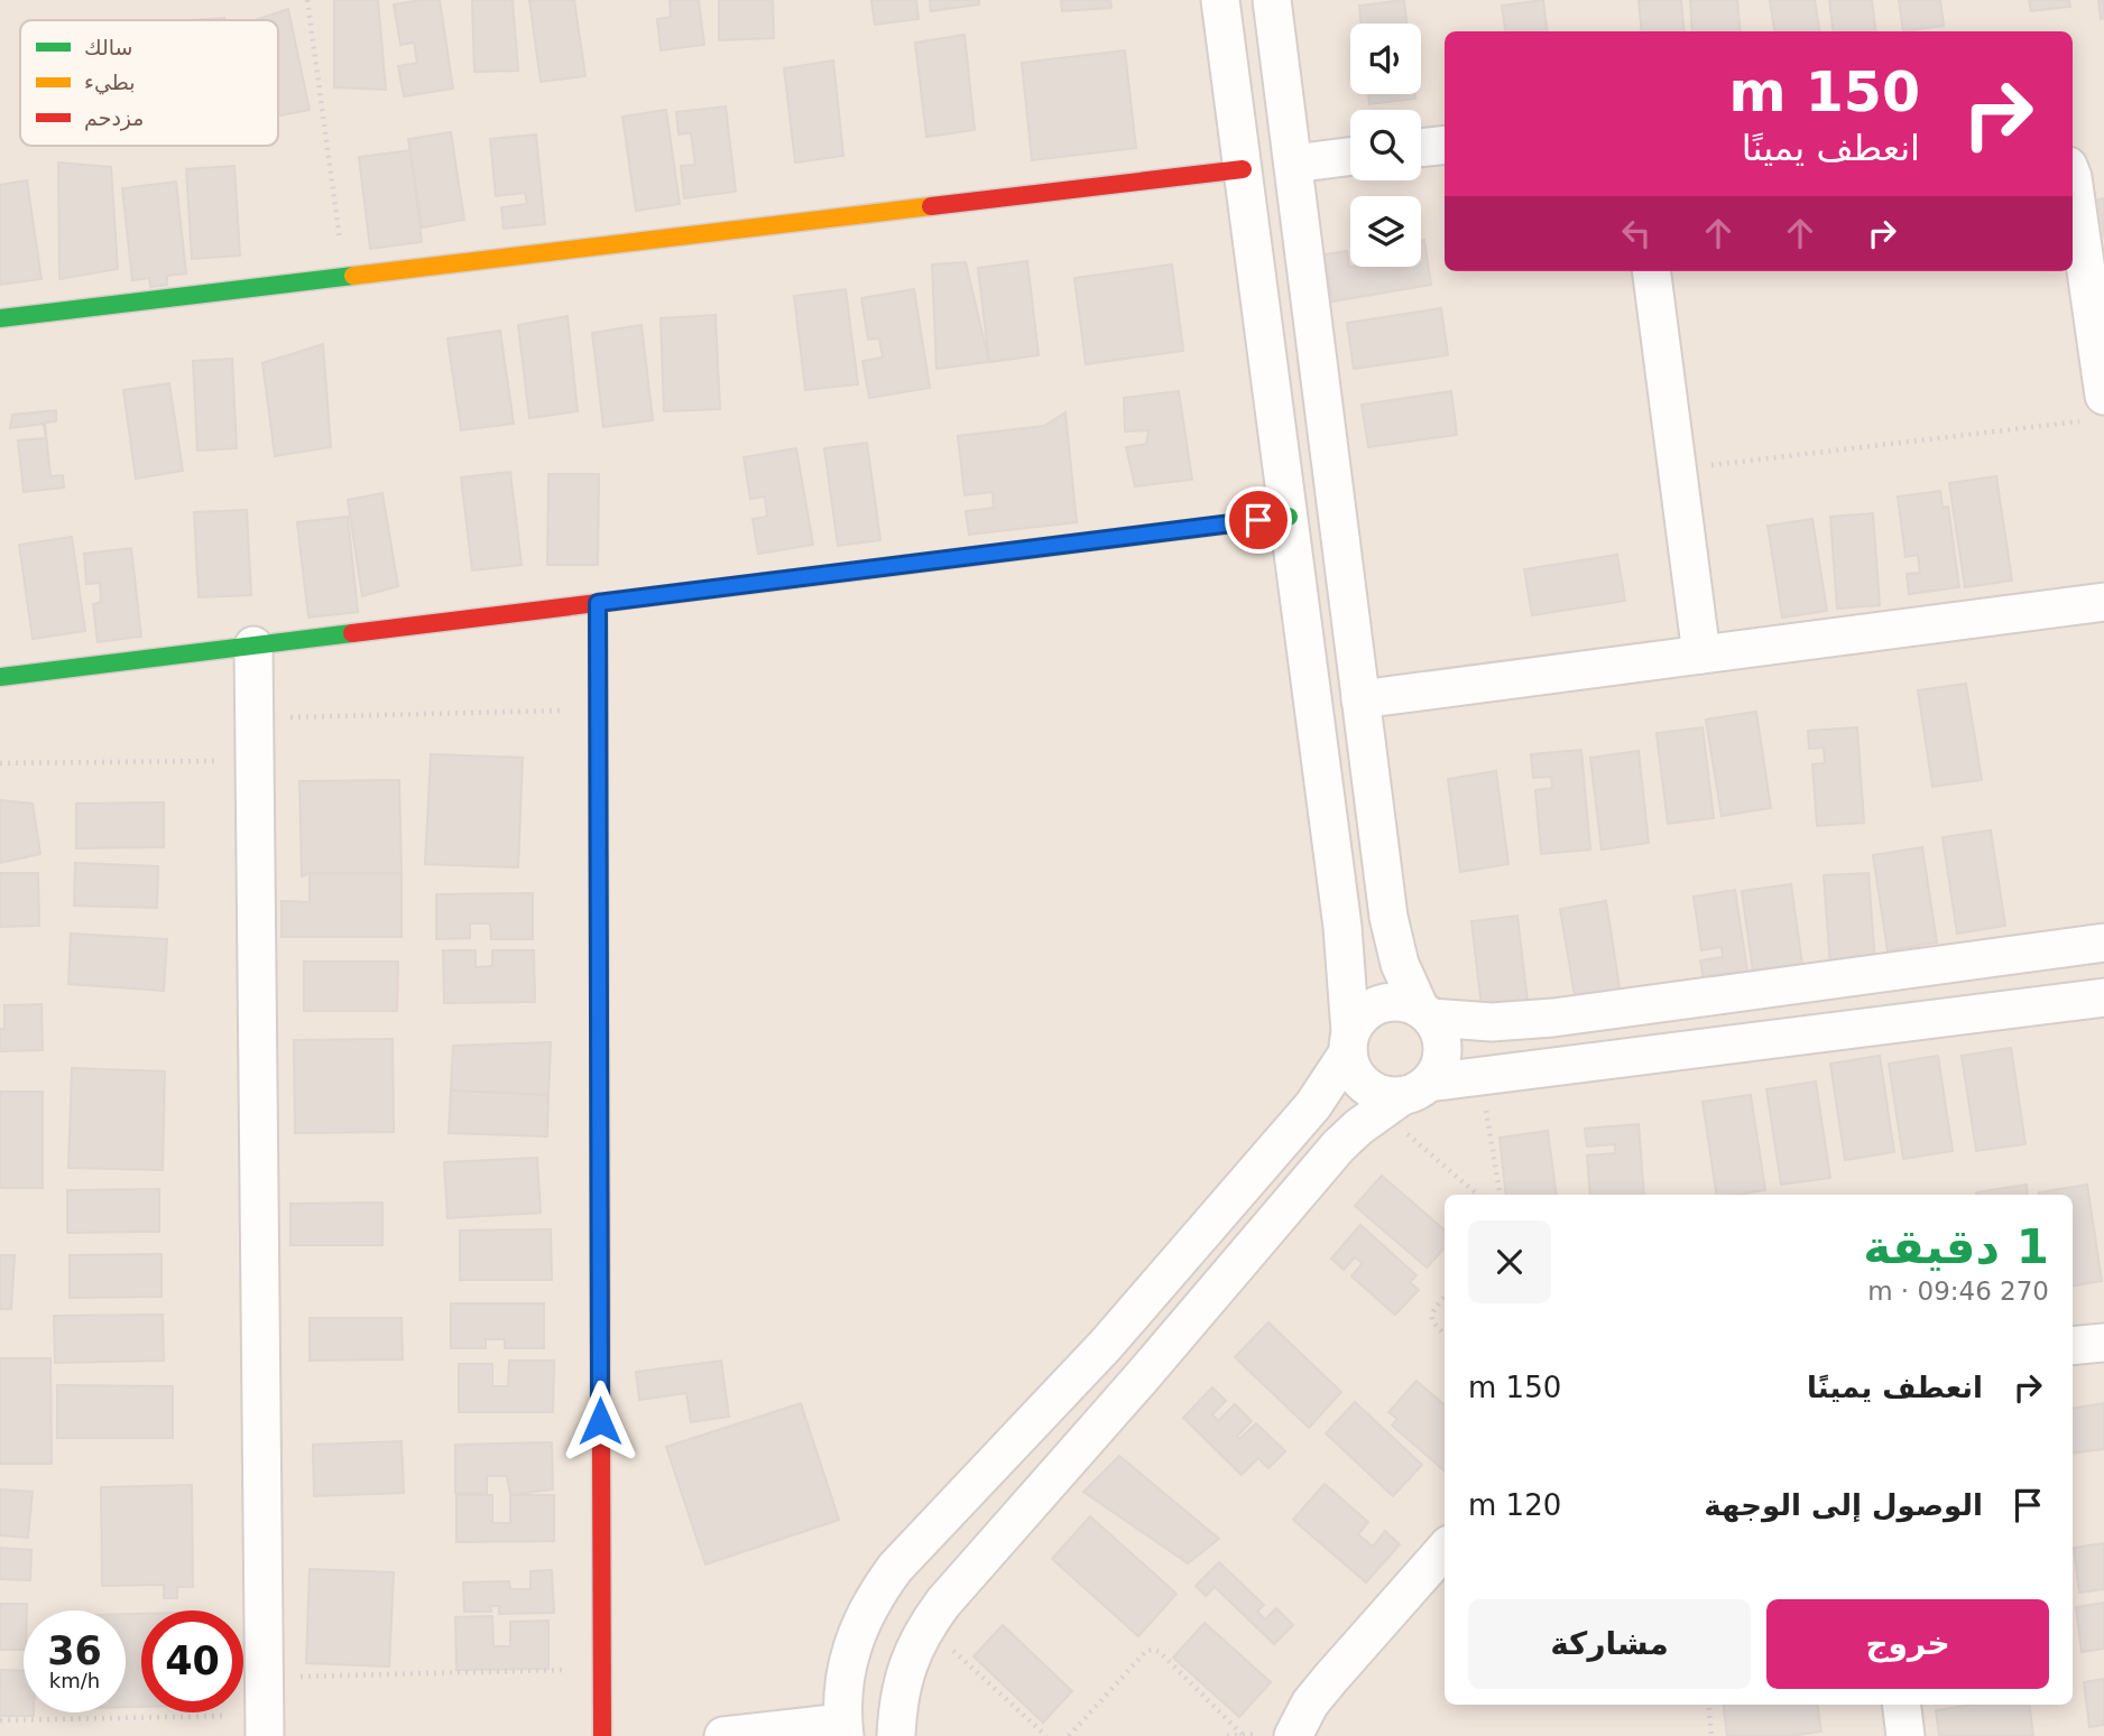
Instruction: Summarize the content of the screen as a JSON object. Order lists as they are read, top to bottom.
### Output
{
  "legend": ["سالك", "بطيء", "مزدحم"],
  "page": {
    "turn": ["150 m", "انعطف يمينًا"],
    "heading": ["1 دقيقة", "270 m · 09:46"],
    "list": [
      {
        "name": "انعطف يمينًا",
        "value": "150 m"
      },
      {
        "name": "الوصول إلى الوجهة",
        "value": "120 m"
      }
    ],
    "buttons": ["خروج", "مشاركة"],
    "speed": "36 km/h",
    "limit": "40"
  }
}
